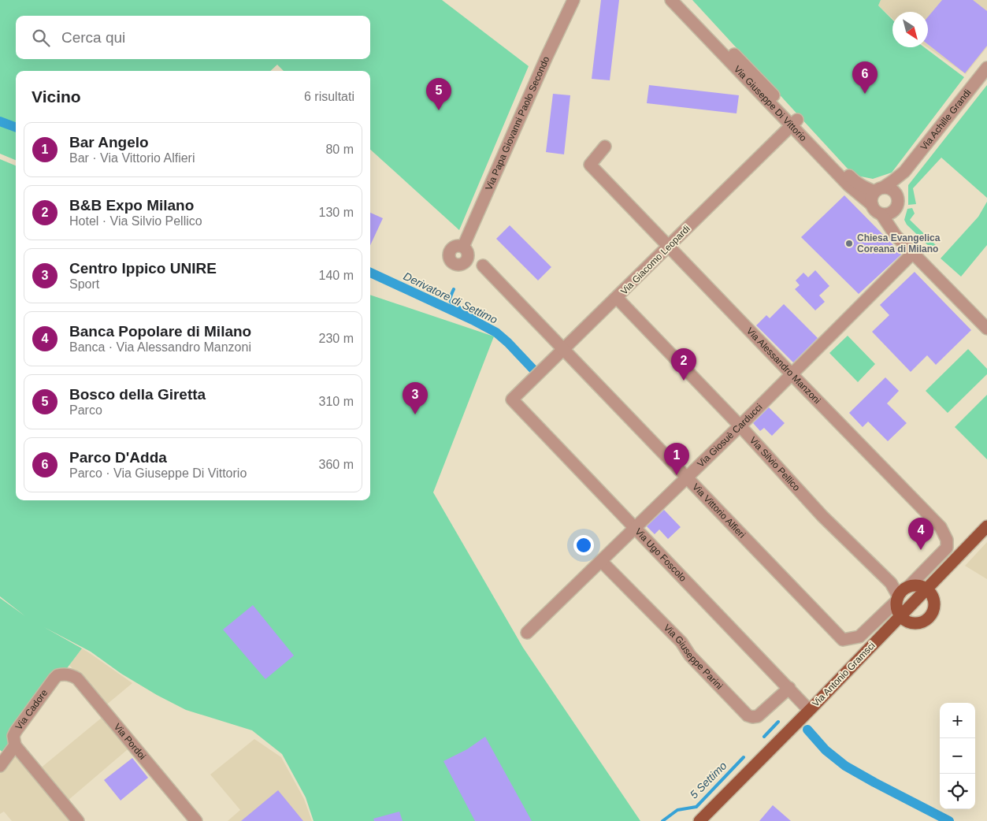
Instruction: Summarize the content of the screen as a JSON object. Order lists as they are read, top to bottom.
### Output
{
  "streets": {
    "main road": ["Via Antonio Gramsci"],
    "street": [
      "Via Giuseppe Di Vittorio",
      "Via Achille Grandi",
      "Via Papa Giovanni Paolo Secondo",
      "Via Giacomo Leopardi",
      "Via Alessandro Manzoni",
      "Via Giosuè Carducci",
      "Via Silvio Pellico",
      "Via Vittorio Alfieri",
      "Via Ugo Foscolo",
      "Via Giuseppe Parini",
      "Via Cadore",
      "Via Pordoi"
    ]
  },
  "crossings": [
    ["Via Giuseppe Di Vittorio", "Via Achille Grandi"],
    ["Via Giuseppe Di Vittorio", "Via Giacomo Leopardi"],
    ["Via Giacomo Leopardi", "Via Alessandro Manzoni"],
    ["Via Giacomo Leopardi", "Via Silvio Pellico"],
    ["Via Giacomo Leopardi", "Via Vittorio Alfieri"],
    ["Via Giacomo Leopardi", "Via Ugo Foscolo"],
    ["Via Alessandro Manzoni", "Via Giosuè Carducci"],
    ["Via Giosuè Carducci", "Via Silvio Pellico"],
    ["Via Giosuè Carducci", "Via Vittorio Alfieri"],
    ["Via Giosuè Carducci", "Via Ugo Foscolo"],
    ["Via Giosuè Carducci", "Via Giuseppe Parini"],
    ["Via Silvio Pellico", "Via Vittorio Alfieri"],
    ["Via Ugo Foscolo", "Via Giuseppe Parini"],
    ["Via Ugo Foscolo", "Via Antonio Gramsci"],
    ["Via Cadore", "Via Pordoi"]
  ],
  "water": ["Derivatore di Settimo", "5 Settimo"],
  "places": ["Chiesa Evangelica Coreana di Milano"],
  "north": "bottom right",
  "page": {
    "search": "Cerca qui",
    "pins": [
      "6",
      "5",
      "2",
      "3",
      "1",
      "4"
    ],
    "heading": ["Vicino", "6 risultati"],
    "list": [
      {
        "mark": "1",
        "name": "Bar Angelo",
        "note": "Bar · Via Vittorio Alfieri",
        "value": "80 m"
      },
      {
        "mark": "2",
        "name": "B&B Expo Milano",
        "note": "Hotel · Via Silvio Pellico",
        "value": "130 m"
      },
      {
        "mark": "3",
        "name": "Centro Ippico UNIRE",
        "note": "Sport",
        "value": "140 m"
      },
      {
        "mark": "4",
        "name": "Banca Popolare di Milano",
        "note": "Banca · Via Alessandro Manzoni",
        "value": "230 m"
      },
      {
        "mark": "5",
        "name": "Bosco della Giretta",
        "note": "Parco",
        "value": "310 m"
      },
      {
        "mark": "6",
        "name": "Parco D'Adda",
        "note": "Parco · Via Giuseppe Di Vittorio",
        "value": "360 m"
      }
    ],
    "map_buttons": ["+", "−"]
  }
}
